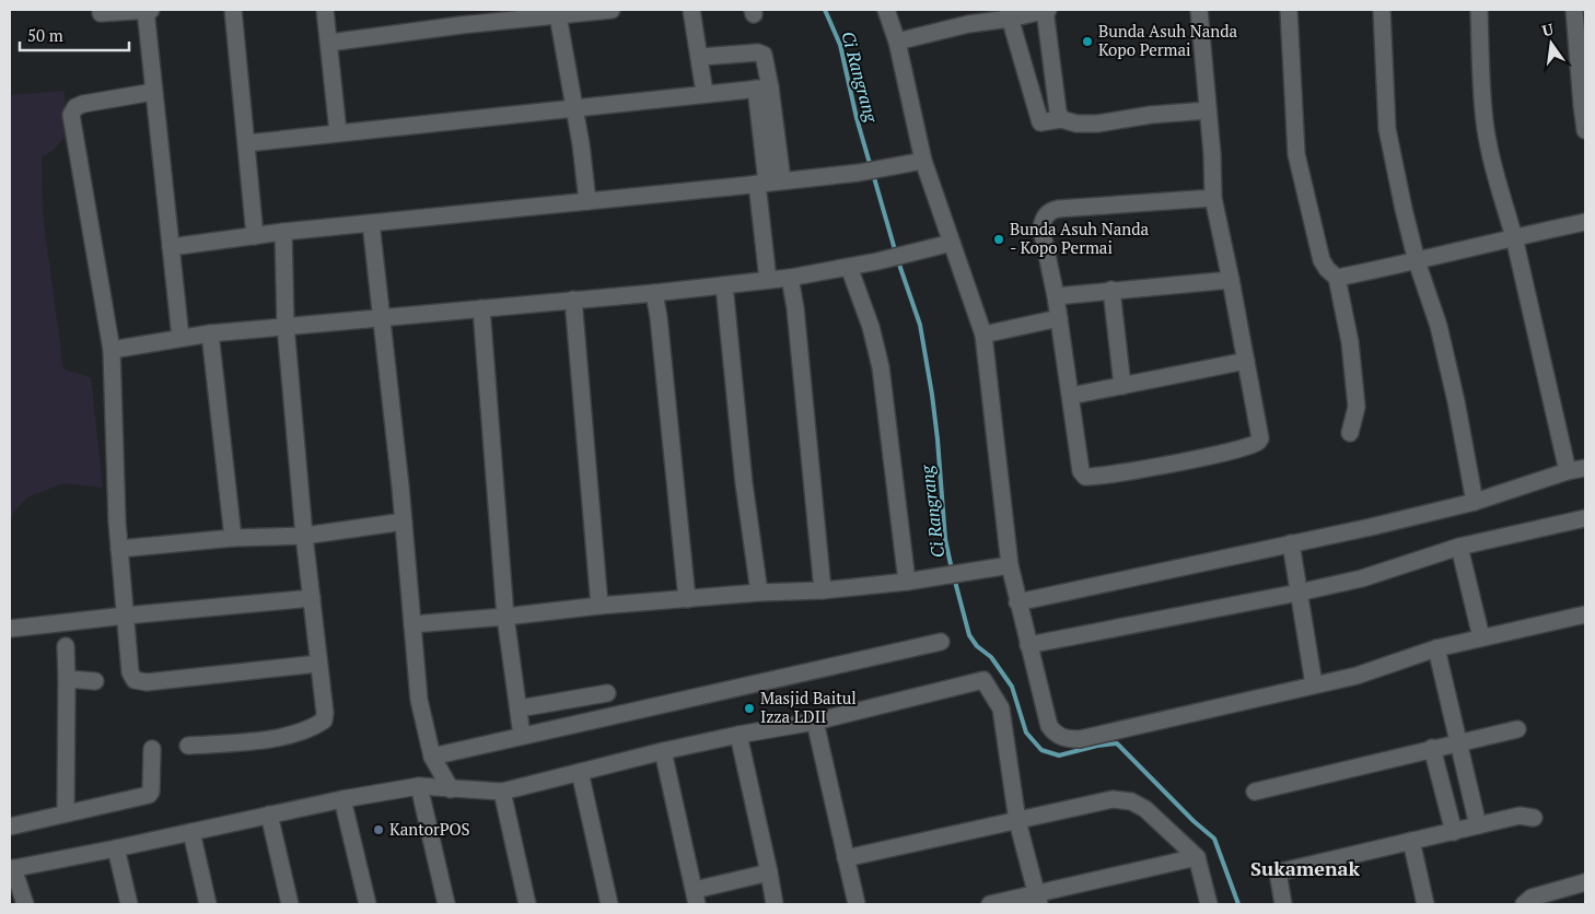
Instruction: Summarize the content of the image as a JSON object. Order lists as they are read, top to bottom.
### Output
{
  "districts": ["Sukamenak"],
  "water": ["Ci Rangrang"],
  "places": [
    "Bunda Asuh Nanda Kopo Permai",
    "Bunda Asuh Nanda - Kopo Permai",
    "Masjid Baitul Izza LDII",
    "KantorPOS"
  ],
  "scale_bar": "50 m",
  "north": "top"
}
